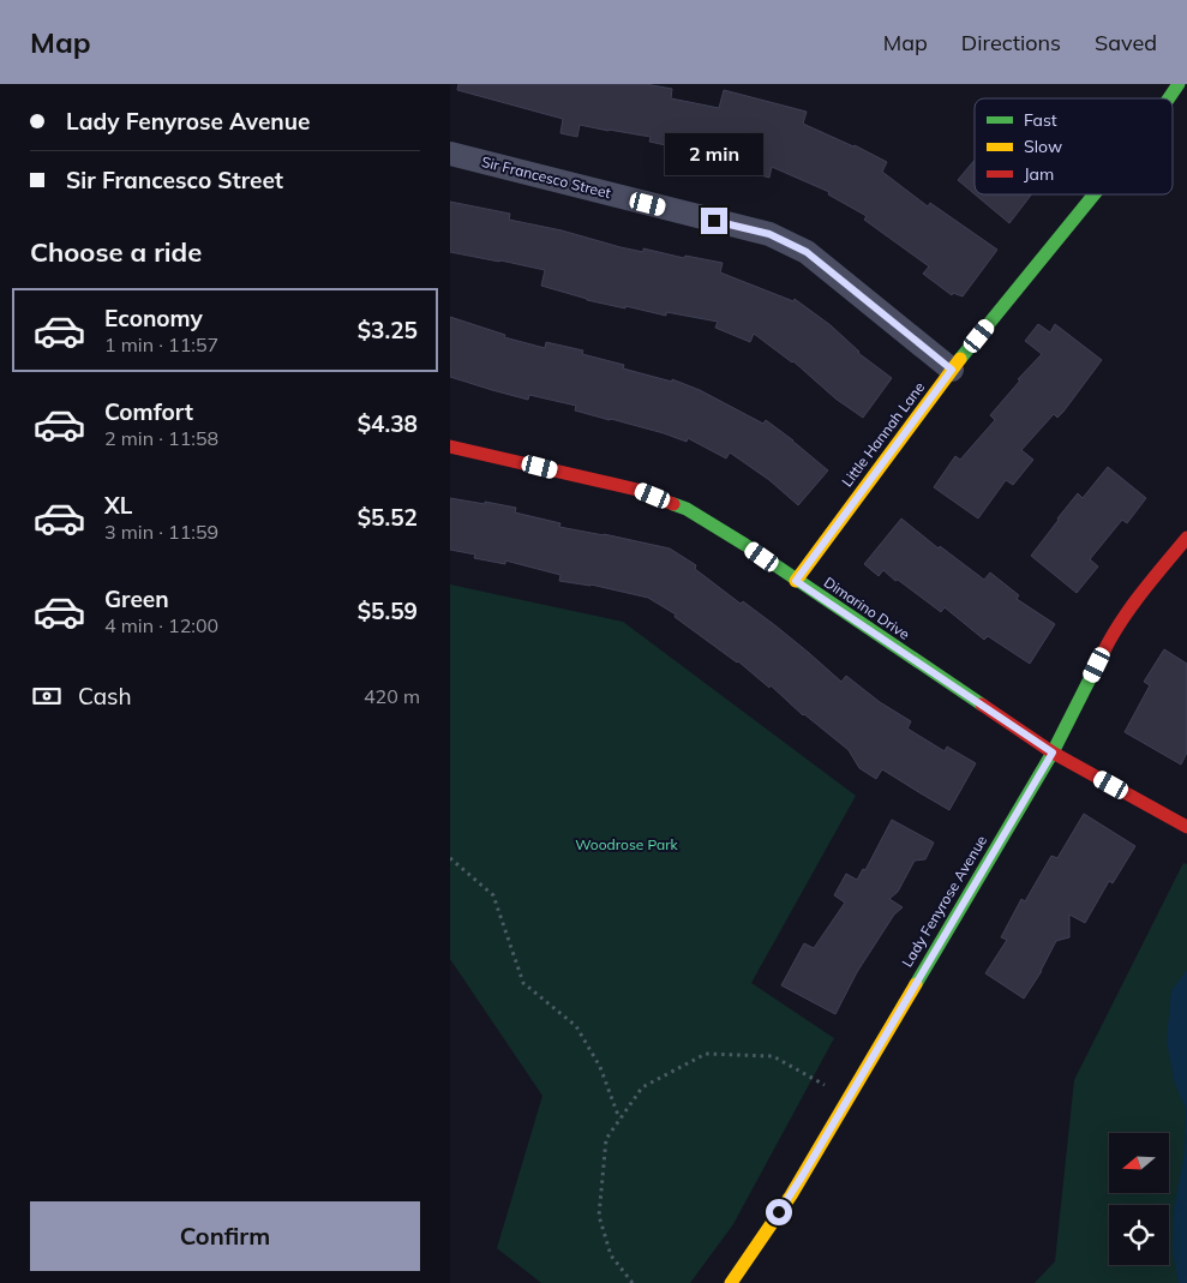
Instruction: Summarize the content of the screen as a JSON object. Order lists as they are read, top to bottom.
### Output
{
  "streets": {
    "street": [
      "Sir Francesco Street",
      "Little Hannah Lane",
      "Dimarino Drive",
      "Lady Fenyrose Avenue"
    ]
  },
  "crossings": [
    ["Sir Francesco Street", "Little Hannah Lane"],
    ["Little Hannah Lane", "Dimarino Drive"],
    ["Dimarino Drive", "Lady Fenyrose Avenue"]
  ],
  "parks": ["Woodrose Park"],
  "legend": ["Fast", "Slow", "Jam"],
  "north": "left",
  "page": {
    "header": "Map",
    "nav": ["Map", "Directions", "Saved"],
    "banner": ["Lady Fenyrose Avenue", "Sir Francesco Street"],
    "bubble": "2 min",
    "heading": "Choose a ride",
    "list": [
      {
        "name": "Economy",
        "note": "1 min · 11:57",
        "value": "$3.25"
      },
      {
        "name": "Comfort",
        "note": "2 min · 11:58",
        "value": "$4.38"
      },
      {
        "name": "XL",
        "note": "3 min · 11:59",
        "value": "$5.52"
      },
      {
        "name": "Green",
        "note": "4 min · 12:00",
        "value": "$5.59"
      }
    ],
    "pay": ["Cash", "420 m"],
    "buttons": "Confirm"
  }
}
